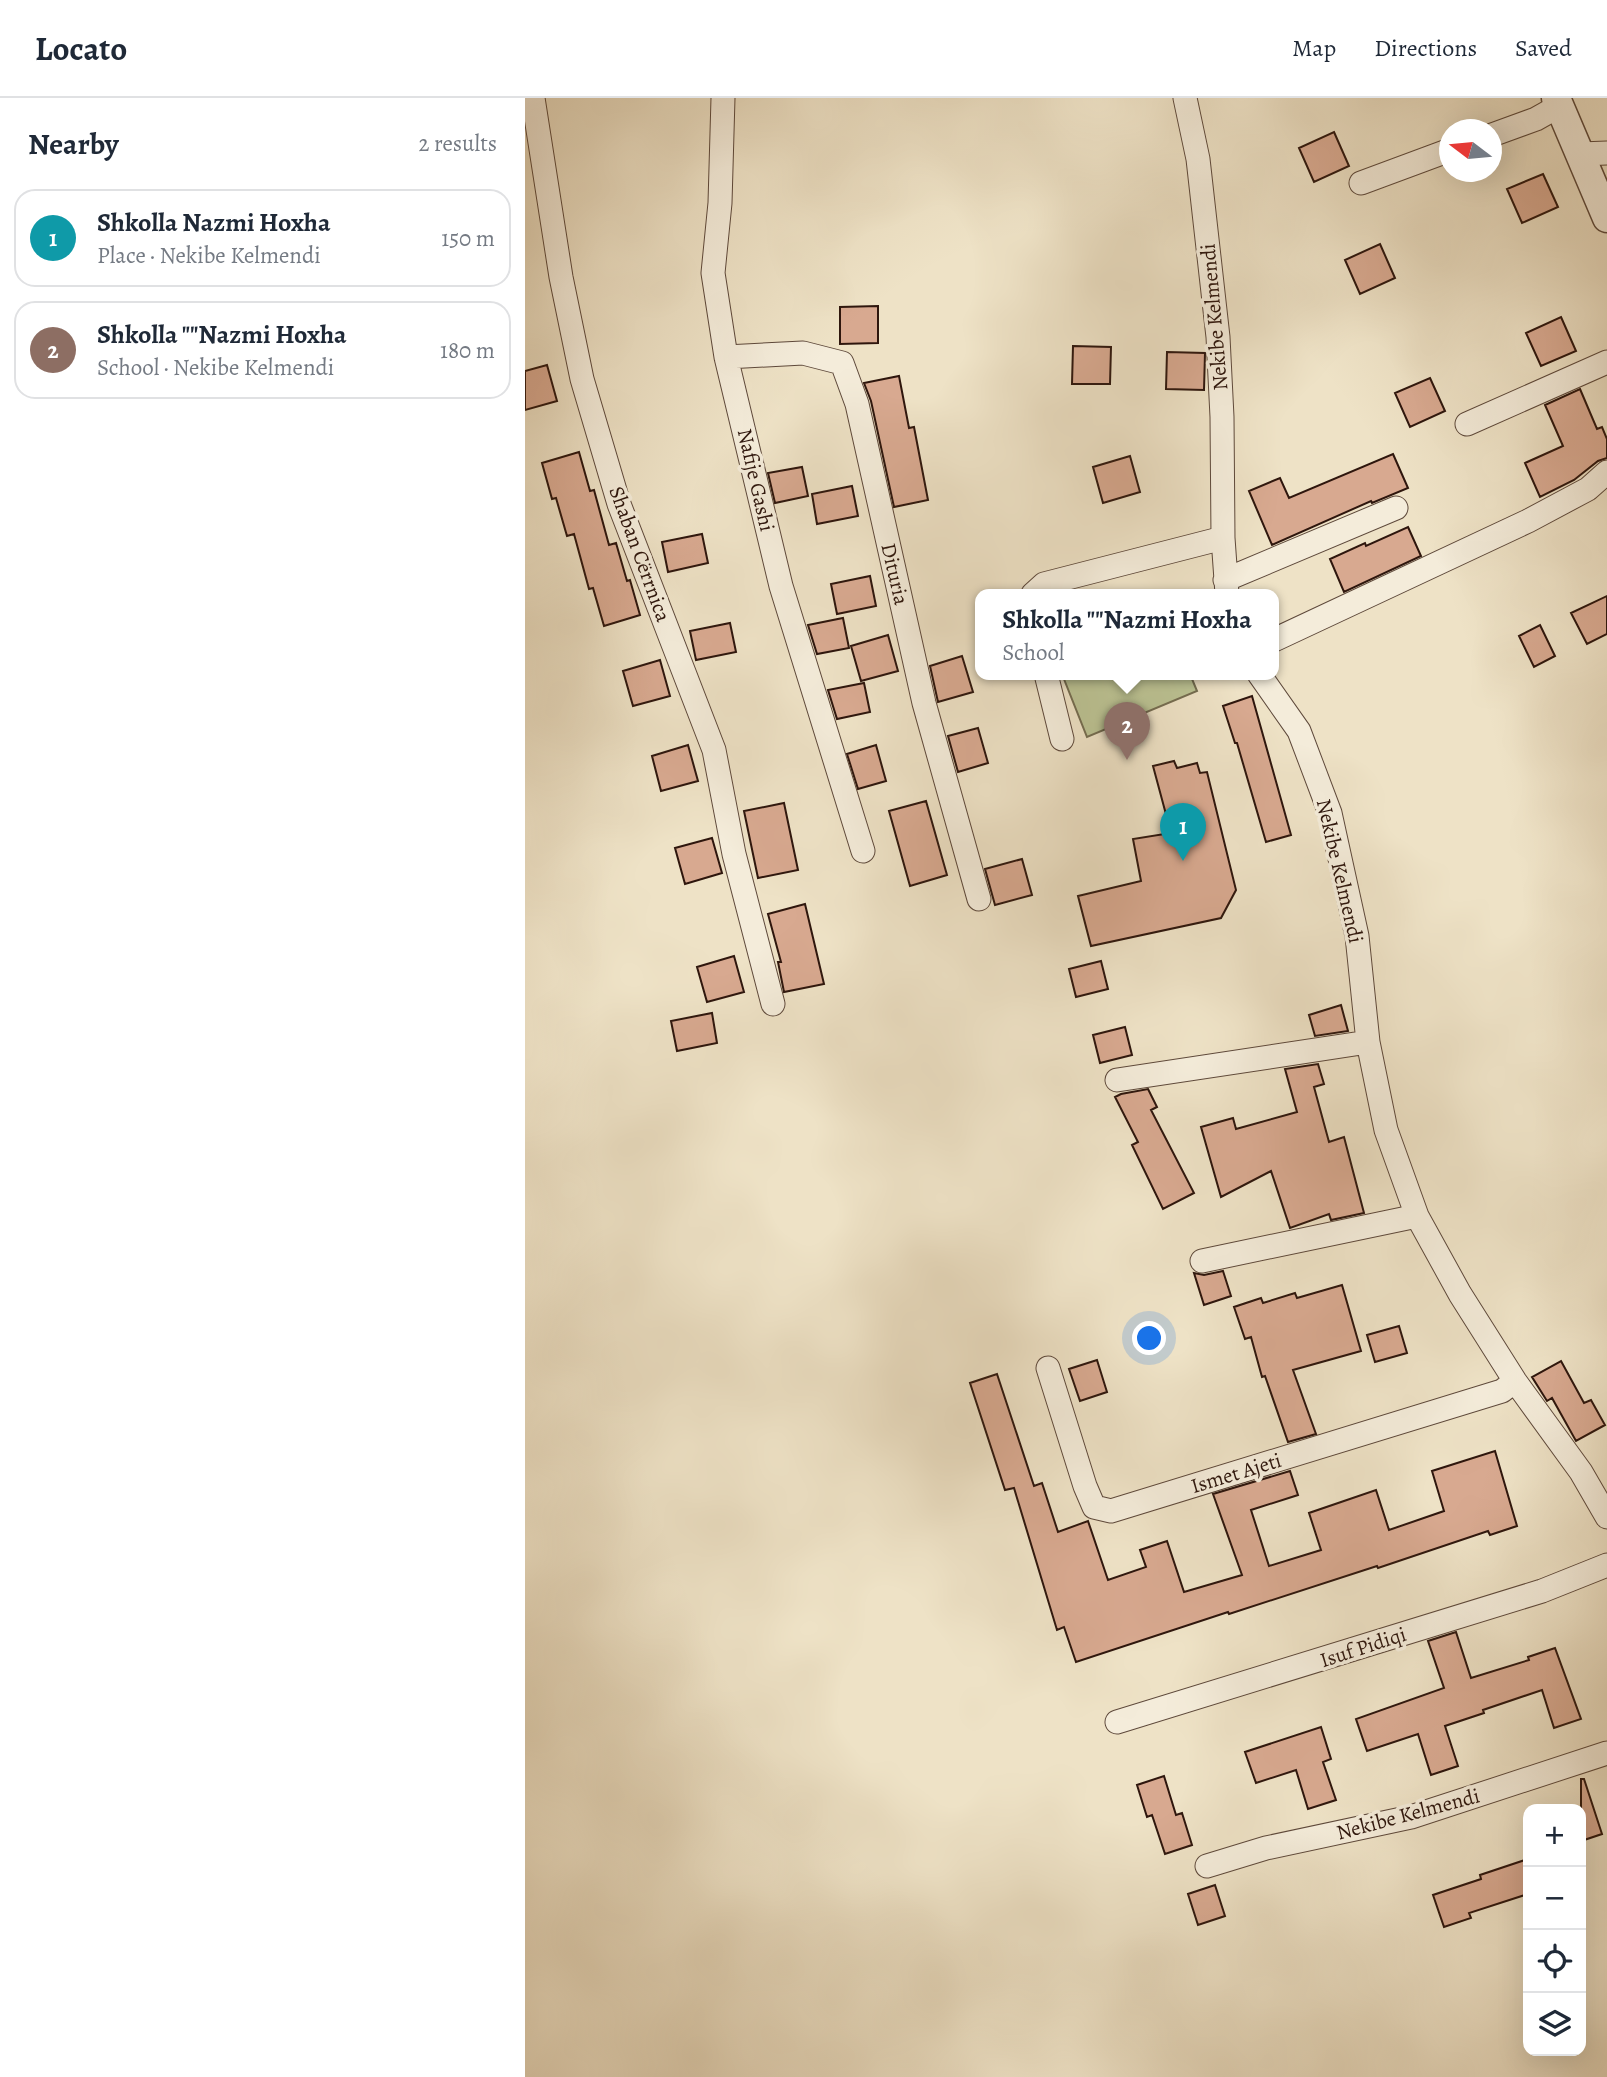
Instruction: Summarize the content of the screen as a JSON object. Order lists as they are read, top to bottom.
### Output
{
  "streets": {
    "street": [
      "Nekibe Kelmendi",
      "Nafije Gashi",
      "Shaban Cërrnica",
      "Dituria",
      "Ismet Ajeti",
      "Isuf Pidiqi"
    ]
  },
  "crossings": [
    ["Nekibe Kelmendi", "Ismet Ajeti"],
    ["Nafije Gashi", "Dituria"]
  ],
  "north": "left",
  "page": {
    "header": "Locato",
    "nav": ["Map", "Directions", "Saved"],
    "heading": ["Nearby", "2 results"],
    "list": [
      {
        "mark": "1",
        "name": "Shkolla Nazmi Hoxha",
        "note": "Place · Nekibe Kelmendi",
        "value": "150 m"
      },
      {
        "mark": "2",
        "name": "Shkolla \"\"Nazmi Hoxha",
        "note": "School · Nekibe Kelmendi",
        "value": "180 m"
      }
    ],
    "popup": ["Shkolla \"\"Nazmi Hoxha", "School"],
    "pins": ["2", "1"],
    "map_buttons": ["+", "−"]
  }
}
